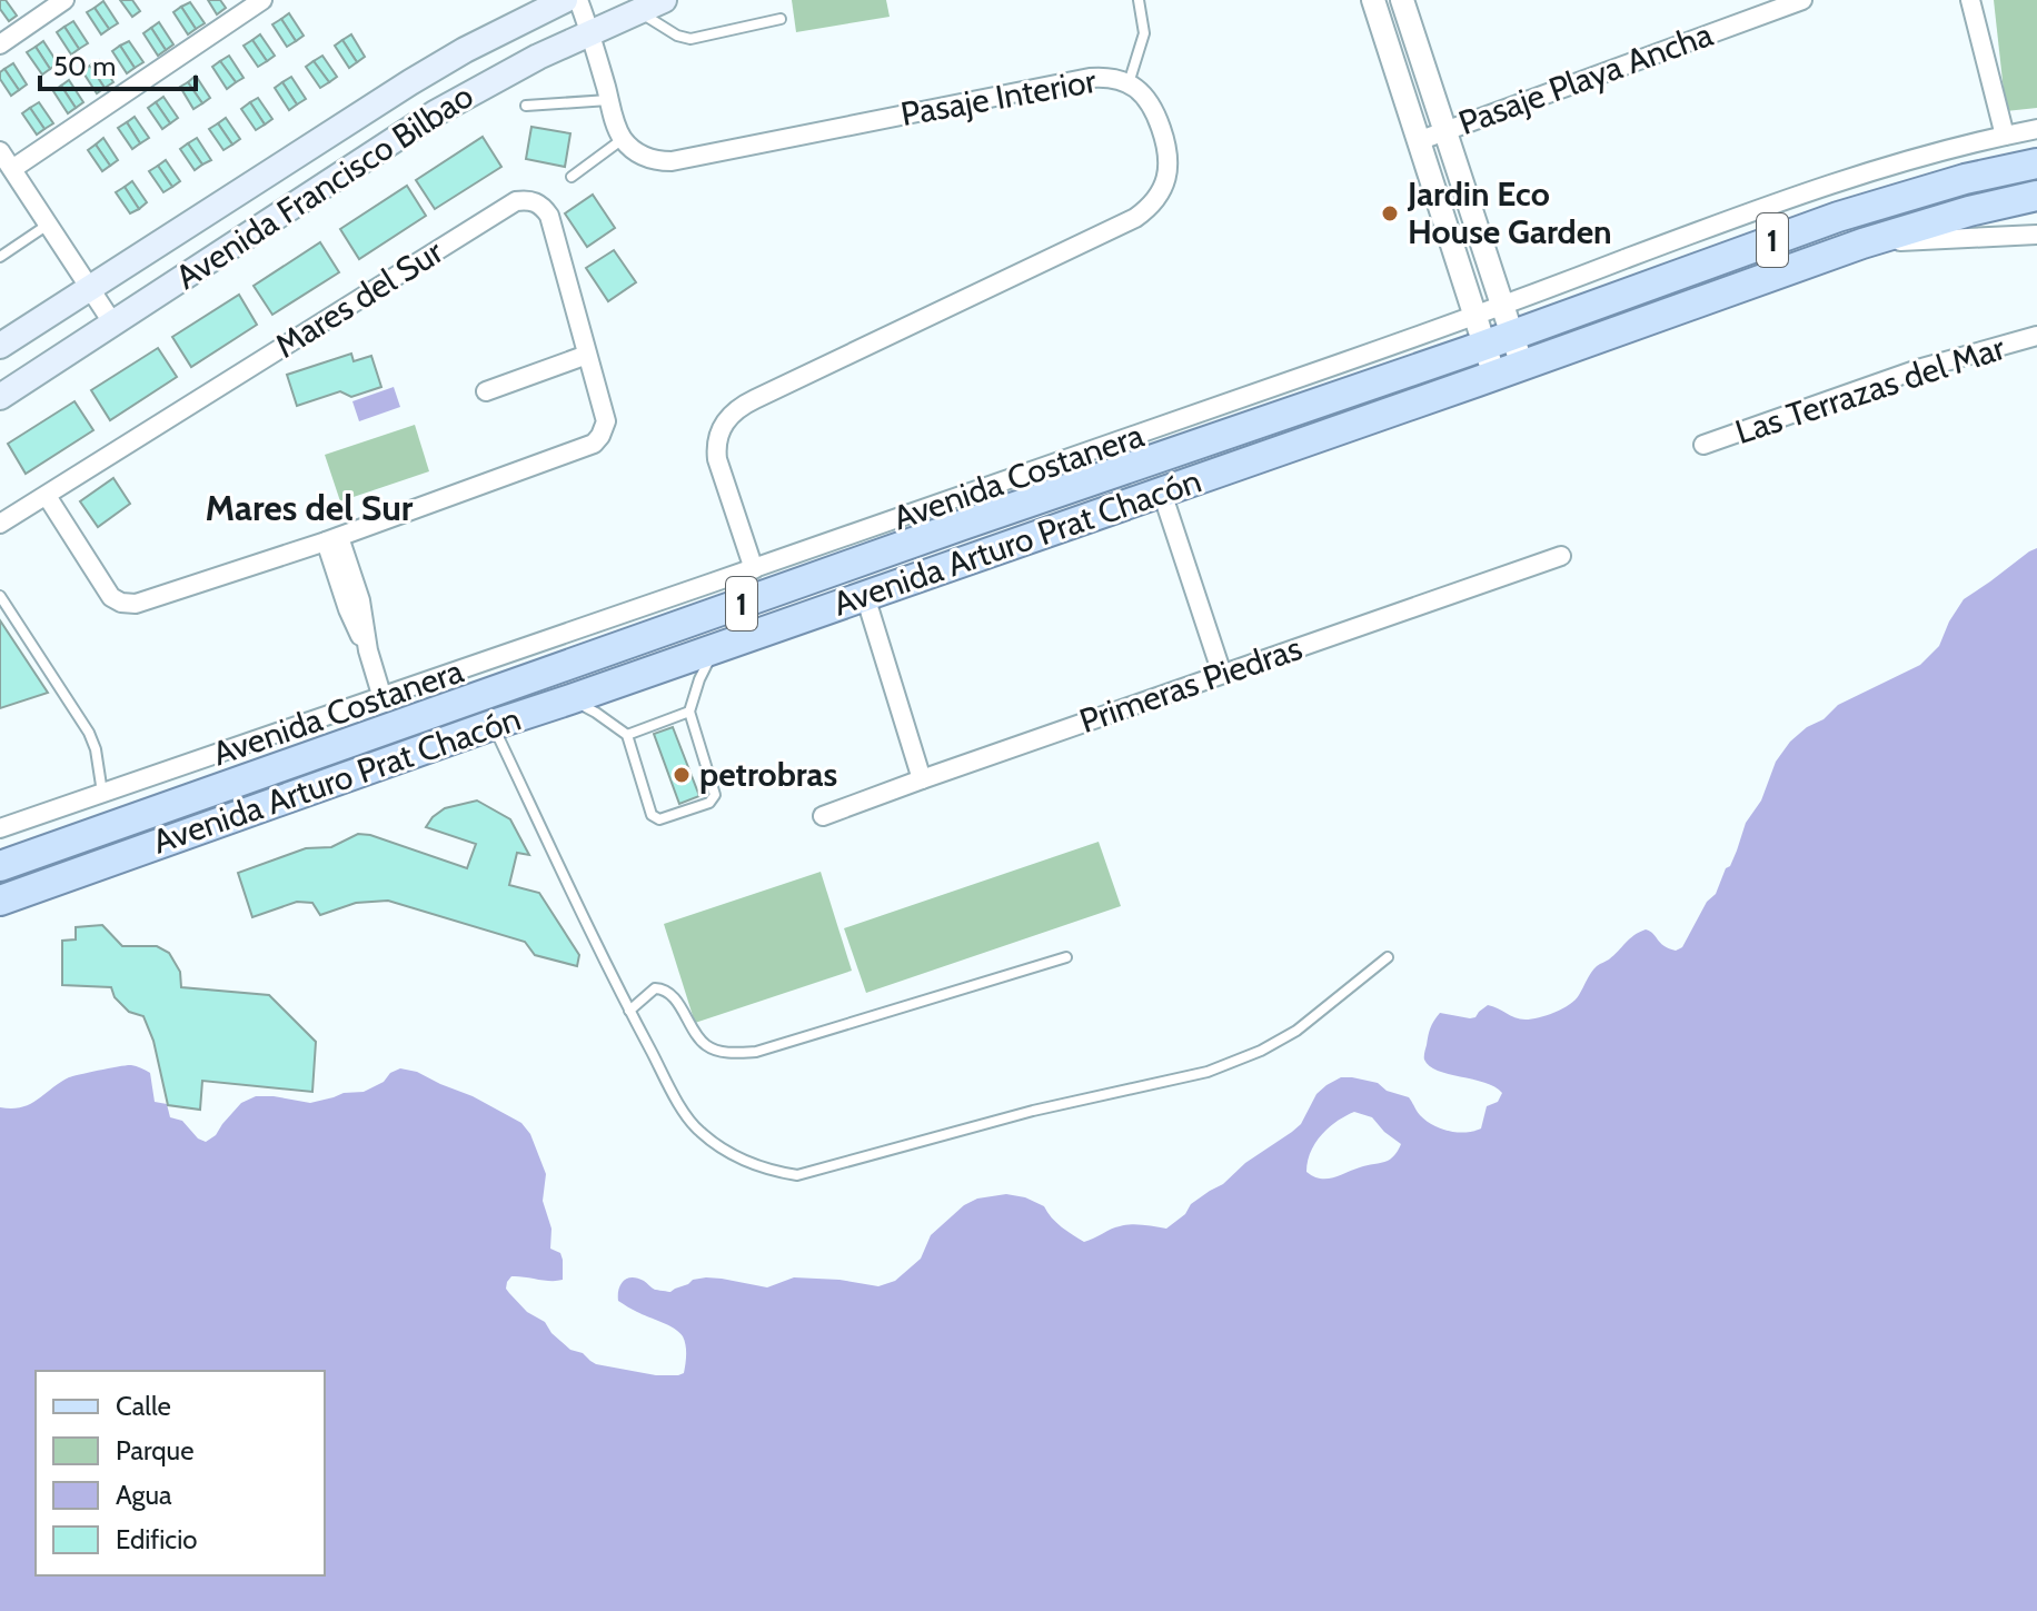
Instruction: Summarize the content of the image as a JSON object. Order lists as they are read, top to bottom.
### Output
{
  "streets": {
    "main road": ["Avenida Francisco Bilbao", "1", "Avenida Arturo Prat Chacón"],
    "street": [
      "Pasaje Playa Ancha",
      "Pasaje Interior",
      "Mares del Sur",
      "Las Terrazas del Mar",
      "Avenida Costanera",
      "Primeras Piedras"
    ]
  },
  "crossings": [
    ["Pasaje Interior", "Avenida Costanera"]
  ],
  "districts": ["Mares del Sur"],
  "places": ["Jardin Eco House Garden", "petrobras"],
  "legend": [
    "Calle",
    "Parque",
    "Agua",
    "Edificio"
  ],
  "scale_bar": "50 m"
}
